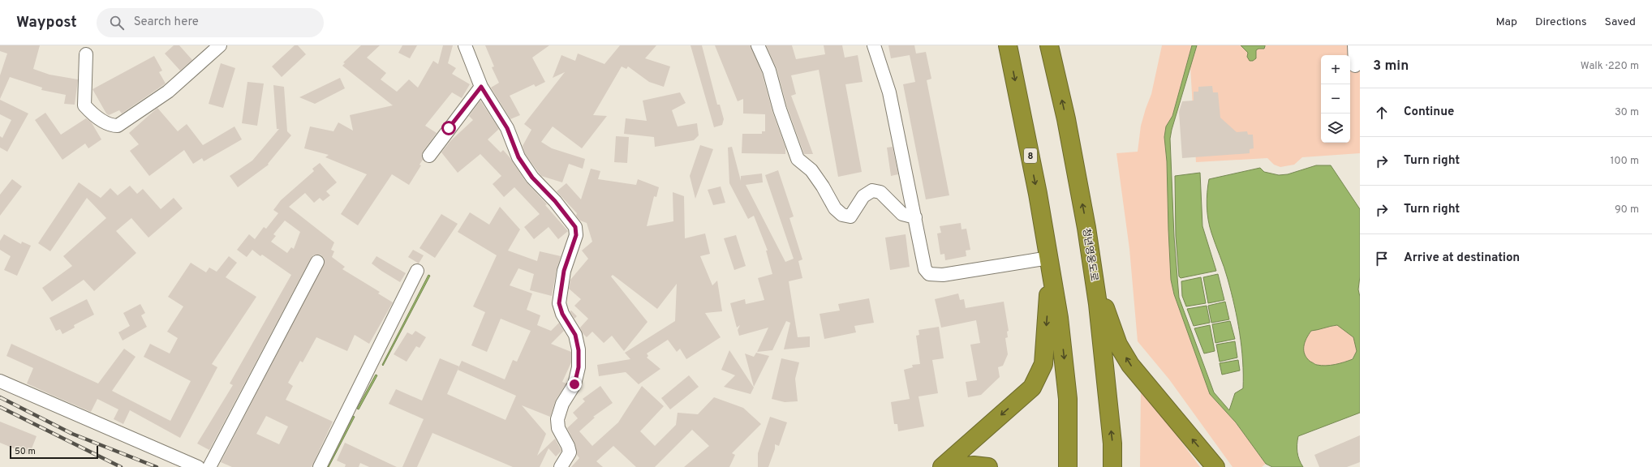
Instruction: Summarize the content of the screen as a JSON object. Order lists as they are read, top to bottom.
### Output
{
  "streets": {
    "highway": ["8", "청년영웅도로"]
  },
  "scale_bar": "50 m",
  "page": {
    "header": "Waypost",
    "search": "Search here",
    "nav": ["Map", "Directions", "Saved"],
    "heading": ["3 min", "Walk · 220 m"],
    "map_buttons": ["+", "−"],
    "list": [
      ["Continue", "30 m"],
      ["Turn right", "100 m"],
      ["Turn right", "90 m"],
      "Arrive at destination"
    ],
    "scale": "50 m"
  }
}
